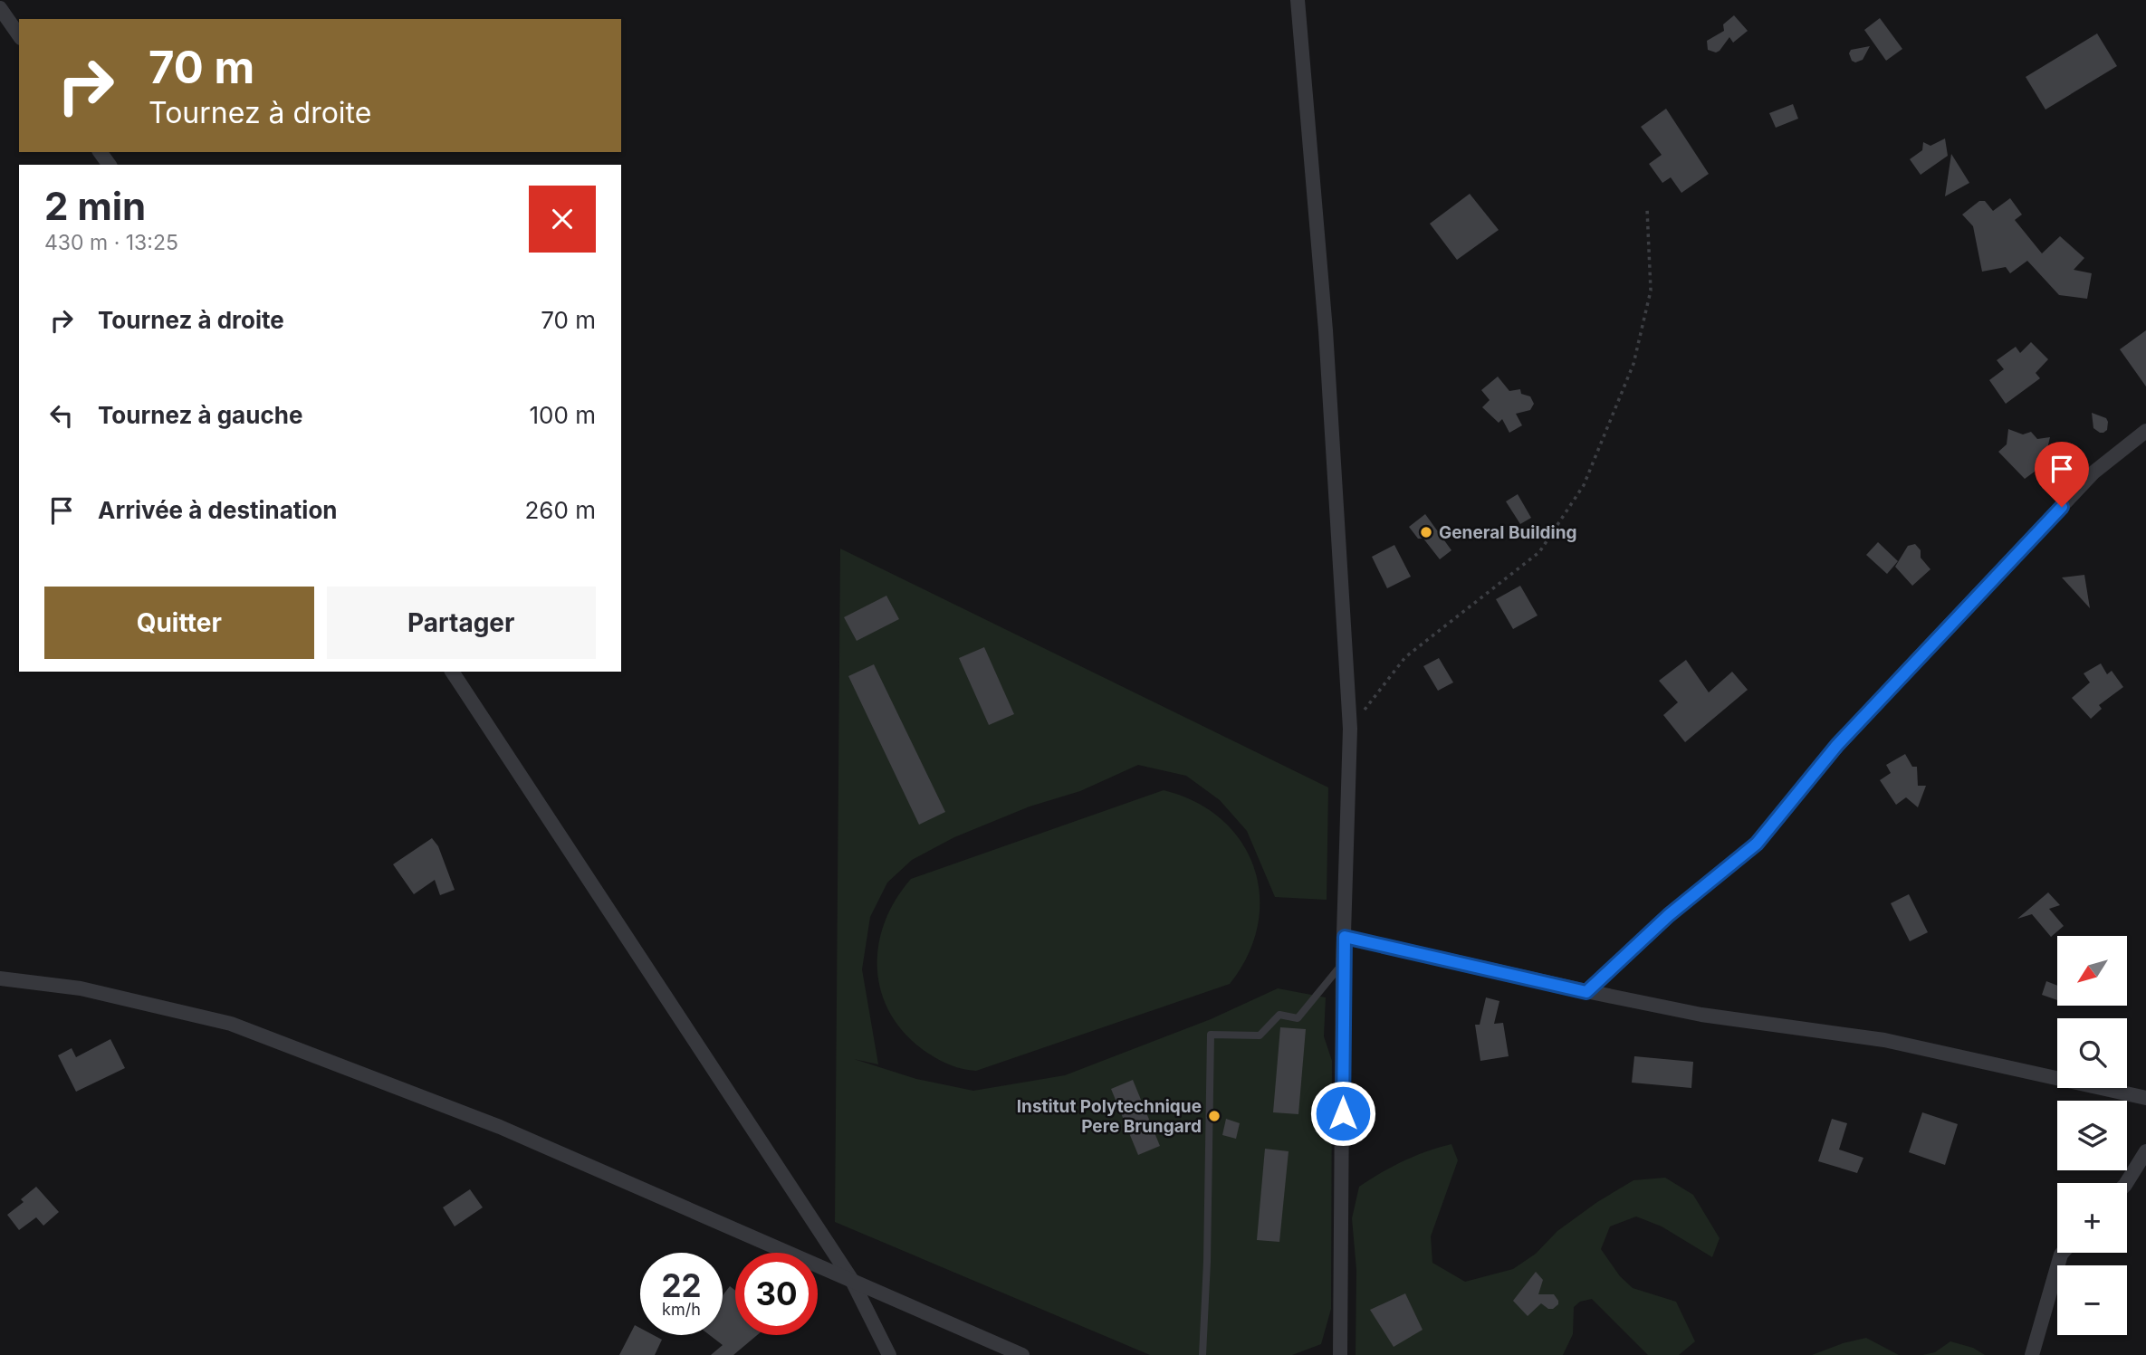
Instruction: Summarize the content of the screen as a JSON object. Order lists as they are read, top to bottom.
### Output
{
  "places": ["General Building", "Institut Polytechnique Pere Brungard"],
  "north": "bottom left",
  "page": {
    "turn": ["70 m", "Tournez à droite"],
    "heading": ["2 min", "430 m · 13:25"],
    "list": [
      {
        "name": "Tournez à droite",
        "value": "70 m"
      },
      {
        "name": "Tournez à gauche",
        "value": "100 m"
      },
      {
        "name": "Arrivée à destination",
        "value": "260 m"
      }
    ],
    "buttons": ["Quitter", "Partager"],
    "map_buttons": ["+", "−"],
    "speed": "22 km/h",
    "limit": "30"
  }
}
